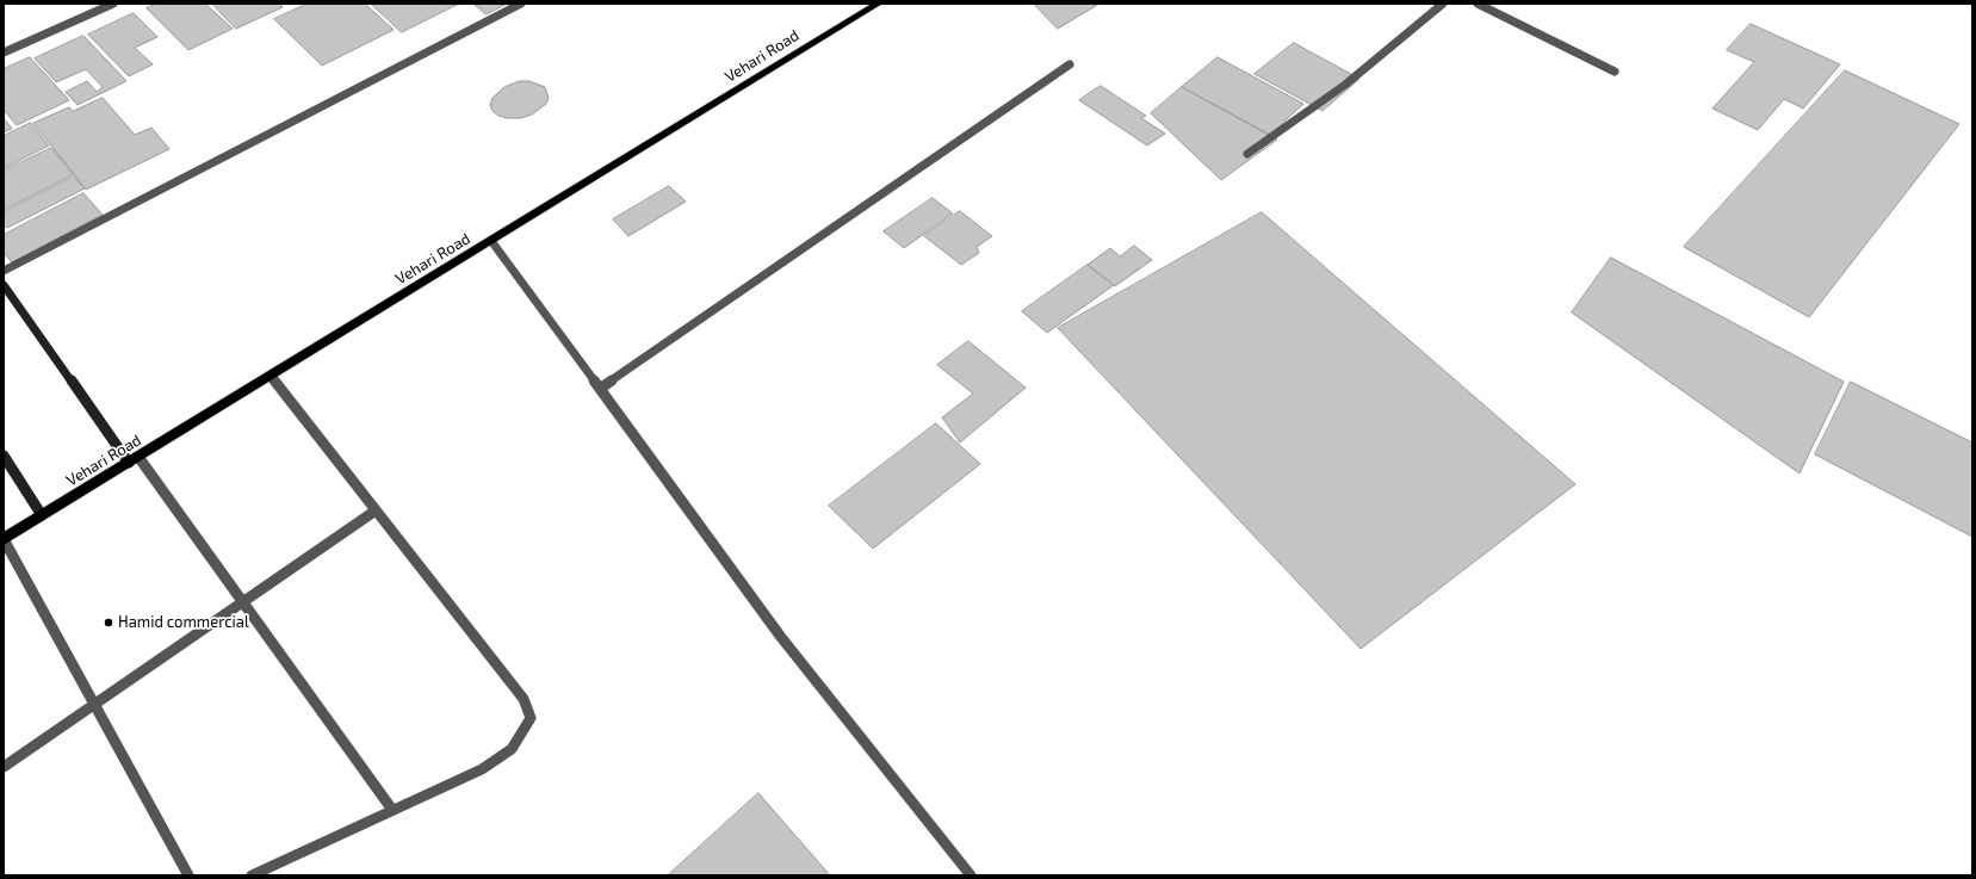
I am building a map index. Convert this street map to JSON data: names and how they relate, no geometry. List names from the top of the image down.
{
  "streets": {
    "main road": ["Vehari Road"]
  },
  "places": ["Hamid commercial"]
}
